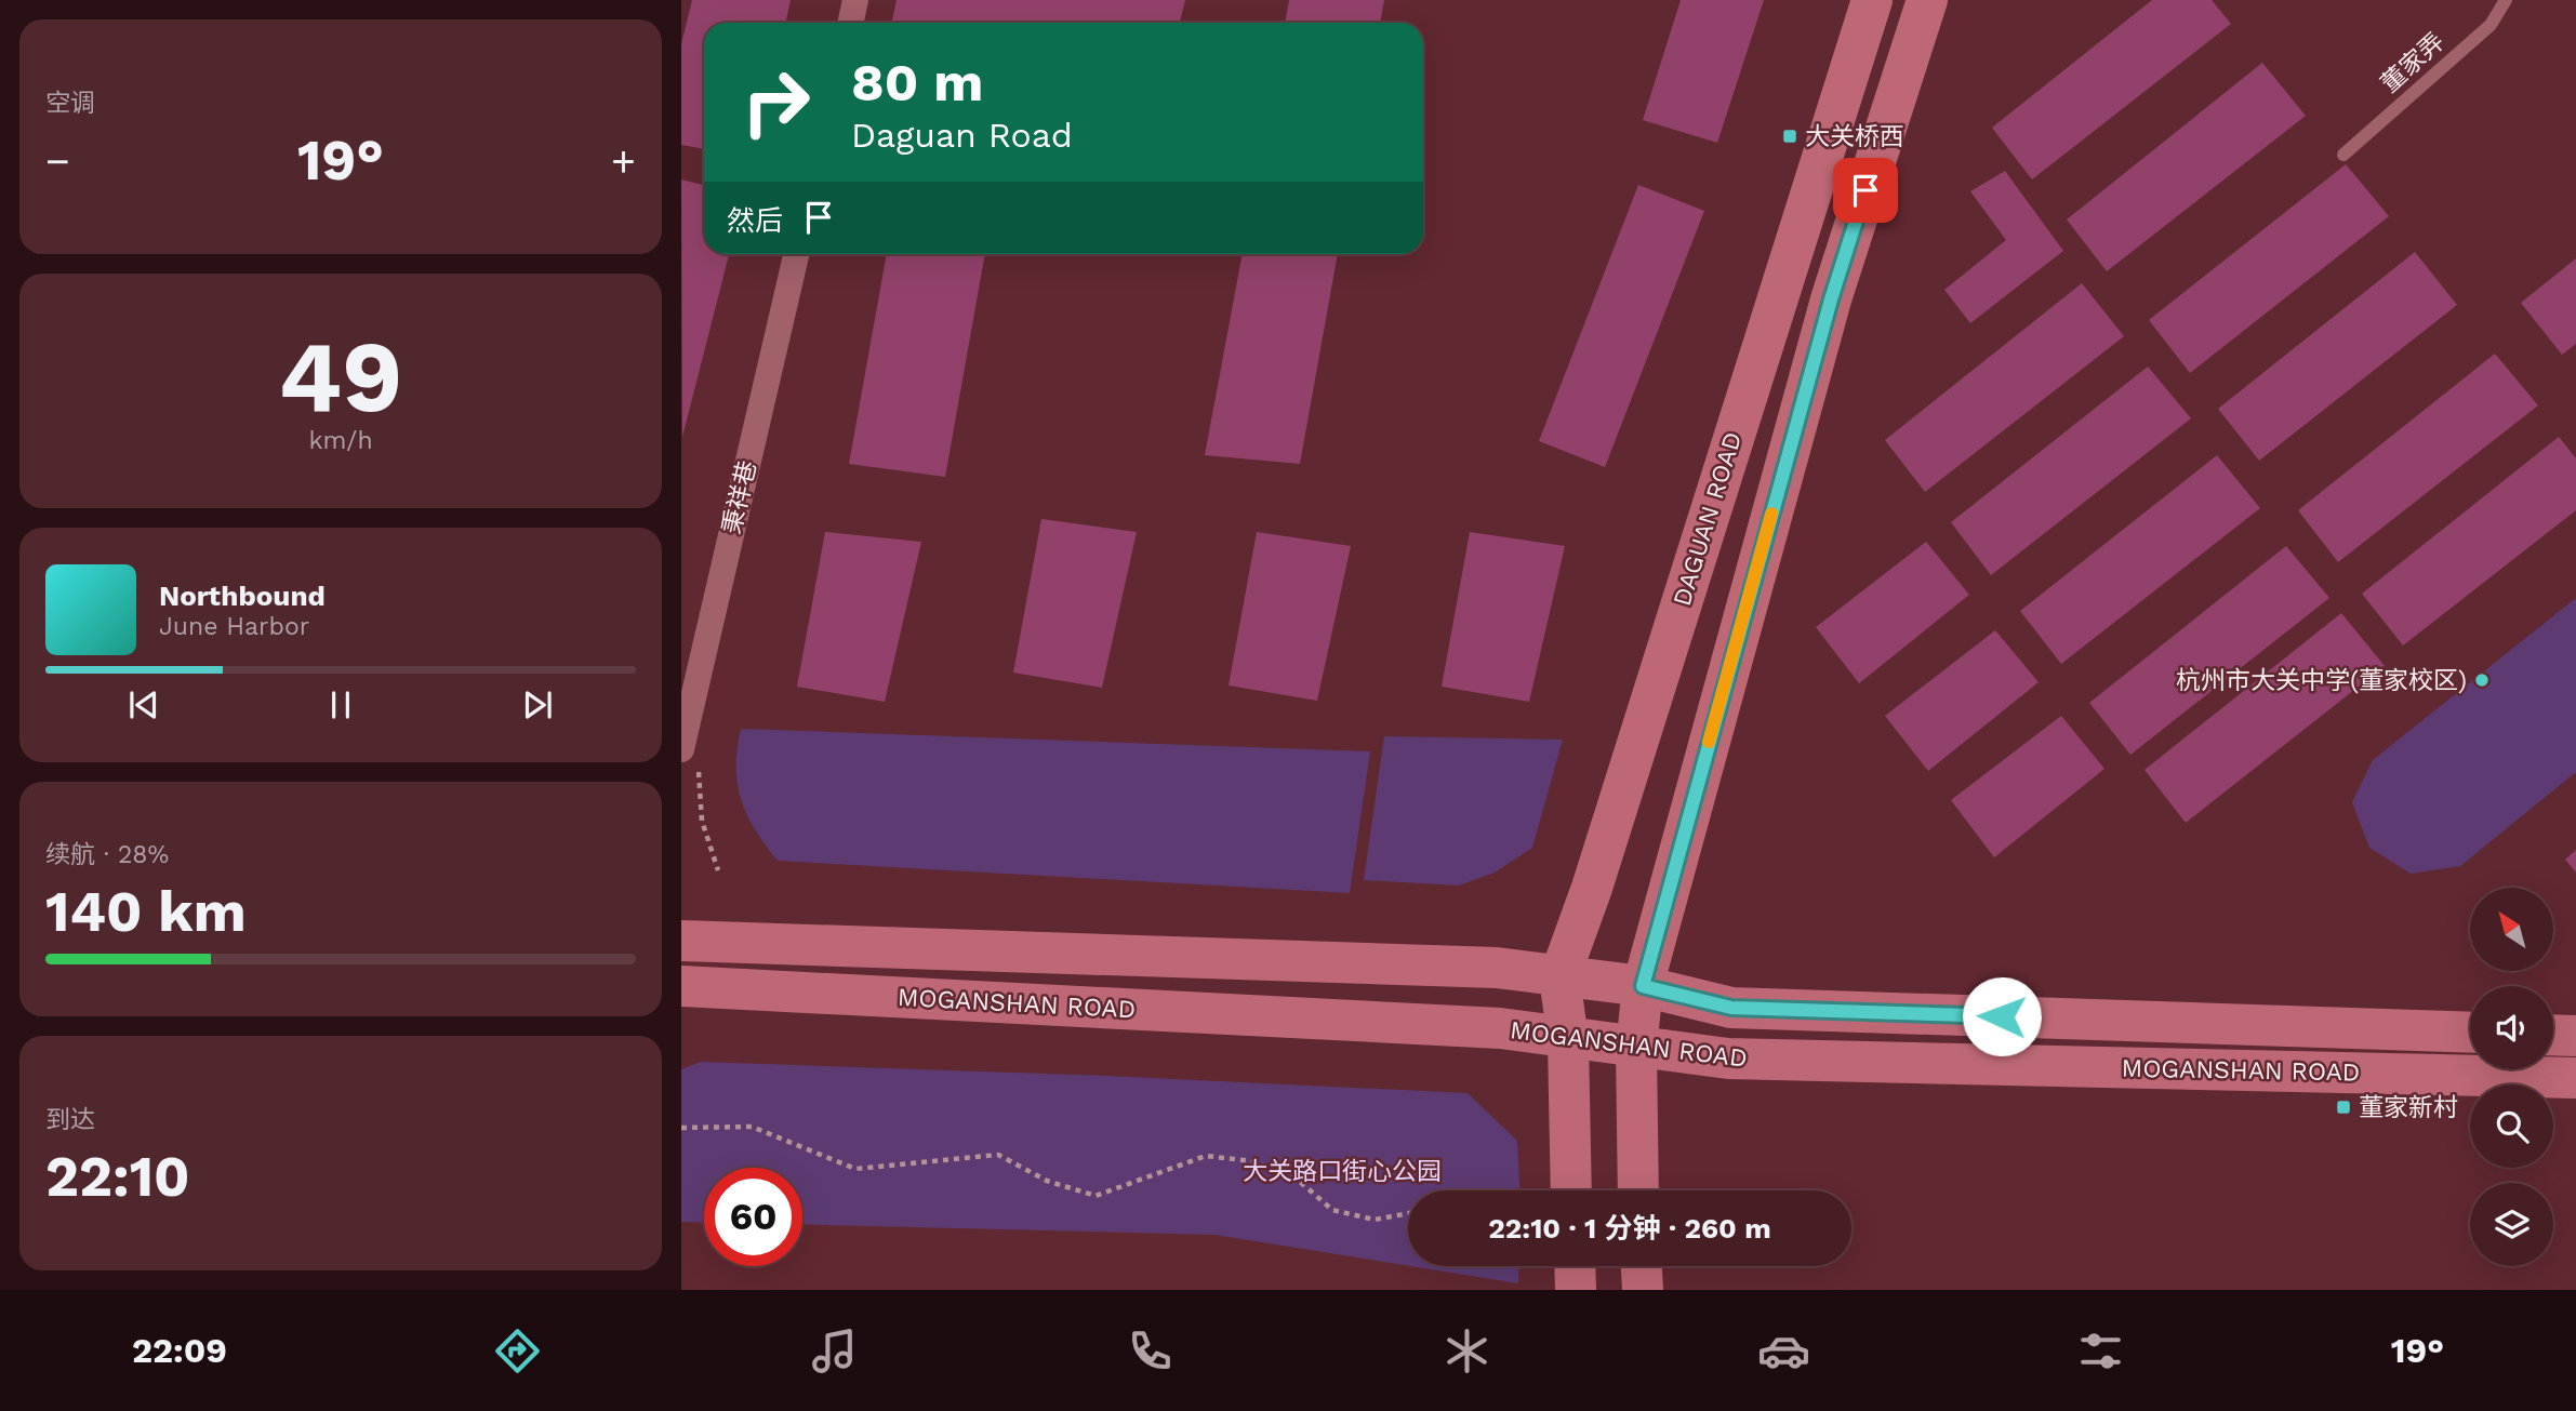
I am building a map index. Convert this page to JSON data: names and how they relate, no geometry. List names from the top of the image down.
{
  "streets": {
    "main road": ["DAGUAN ROAD", "MOGANSHAN ROAD"],
    "street": ["秉祥巷"],
    "lane": ["董家弄"]
  },
  "crossings": [
    ["DAGUAN ROAD", "MOGANSHAN ROAD"]
  ],
  "parks": ["大关路口街心公园"],
  "places": {
    "transit": ["大关桥西", "董家新村"],
    "other": ["杭州市大关中学(董家校区)"]
  },
  "north": "top left",
  "page": {
    "tile": [
      "空调",
      ["49", "km/h"],
      ["续航 · 28%", "140 km"],
      ["到达", "22:10"]
    ],
    "turn": ["80 m", "Daguan Road"],
    "heat": ["−", "19°", "+"],
    "then": "然后",
    "song": ["Northbound", "June Harbor"],
    "limit": "60",
    "trip": "22:10 · 1 分钟 · 260 m",
    "tabs": ["22:09", "19°"]
  }
}
